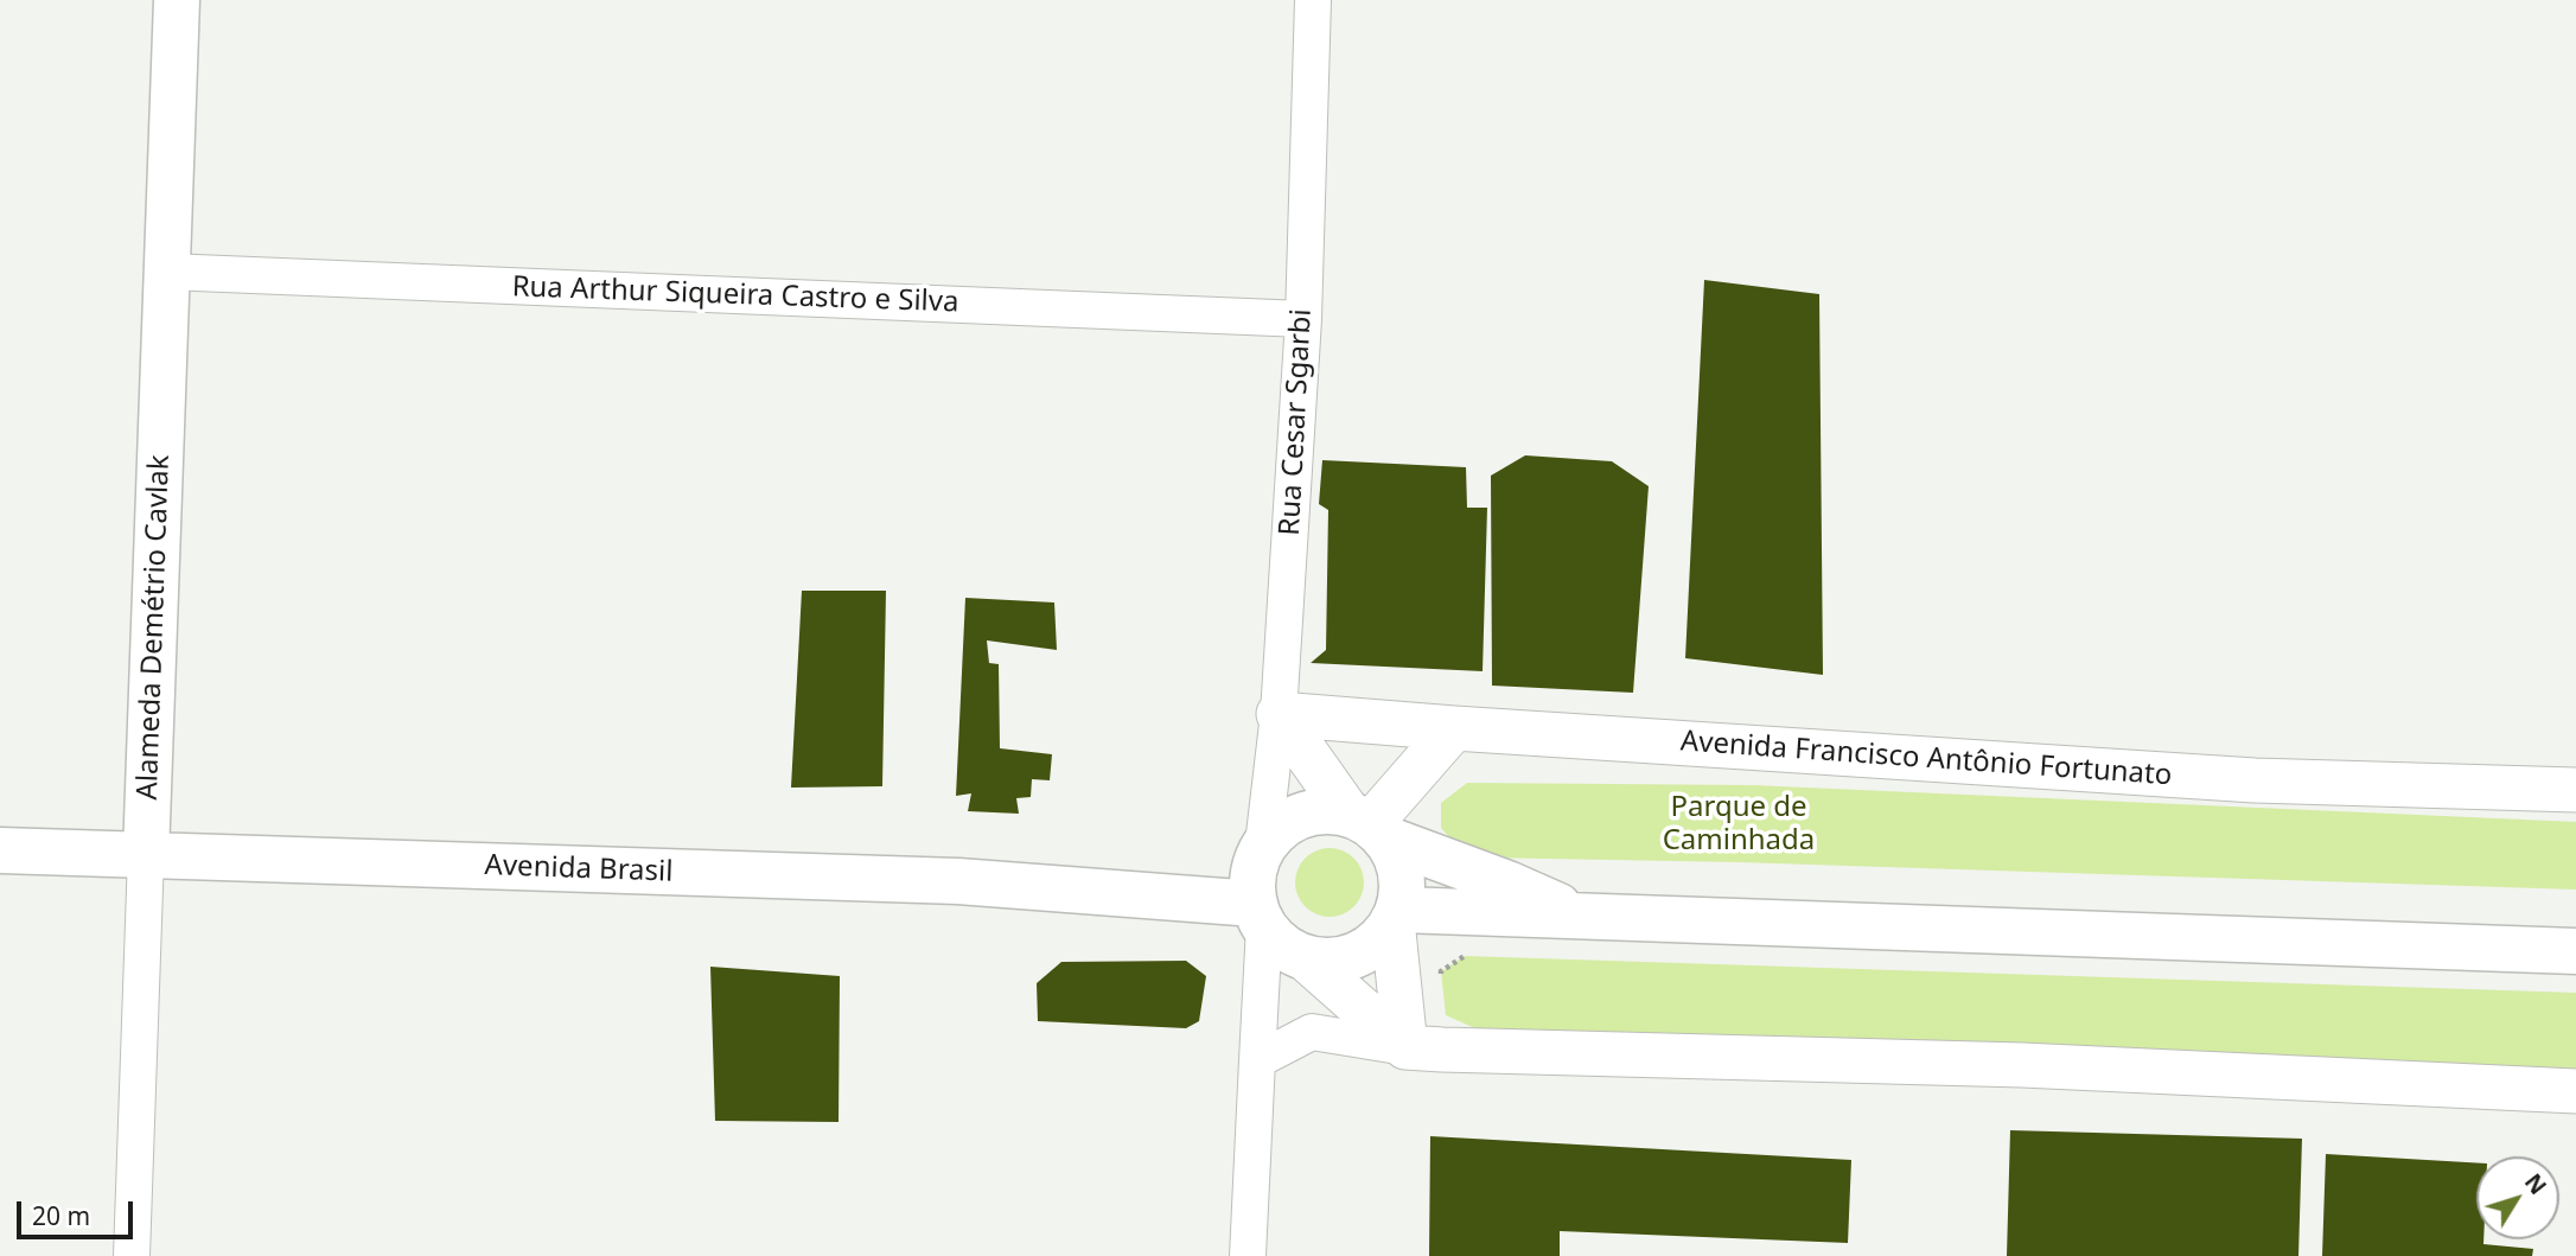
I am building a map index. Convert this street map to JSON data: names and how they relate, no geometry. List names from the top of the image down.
{
  "streets": {
    "main road": ["Alameda Demétrio Cavlak", "Avenida Brasil"],
    "street": ["Rua Arthur Siqueira Castro e Silva", "Rua Cesar Sgarbi", "Avenida Francisco Antônio Fortunato"]
  },
  "crossings": [
    ["Rua Arthur Siqueira Castro e Silva", "Rua Cesar Sgarbi"],
    ["Rua Arthur Siqueira Castro e Silva", "Alameda Demétrio Cavlak"],
    ["Rua Cesar Sgarbi", "Avenida Francisco Antônio Fortunato"],
    ["Rua Cesar Sgarbi", "Avenida Brasil"],
    ["Alameda Demétrio Cavlak", "Avenida Brasil"]
  ],
  "parks": ["Parque de Caminhada"],
  "scale_bar": "20 m",
  "north": "top right"
}
